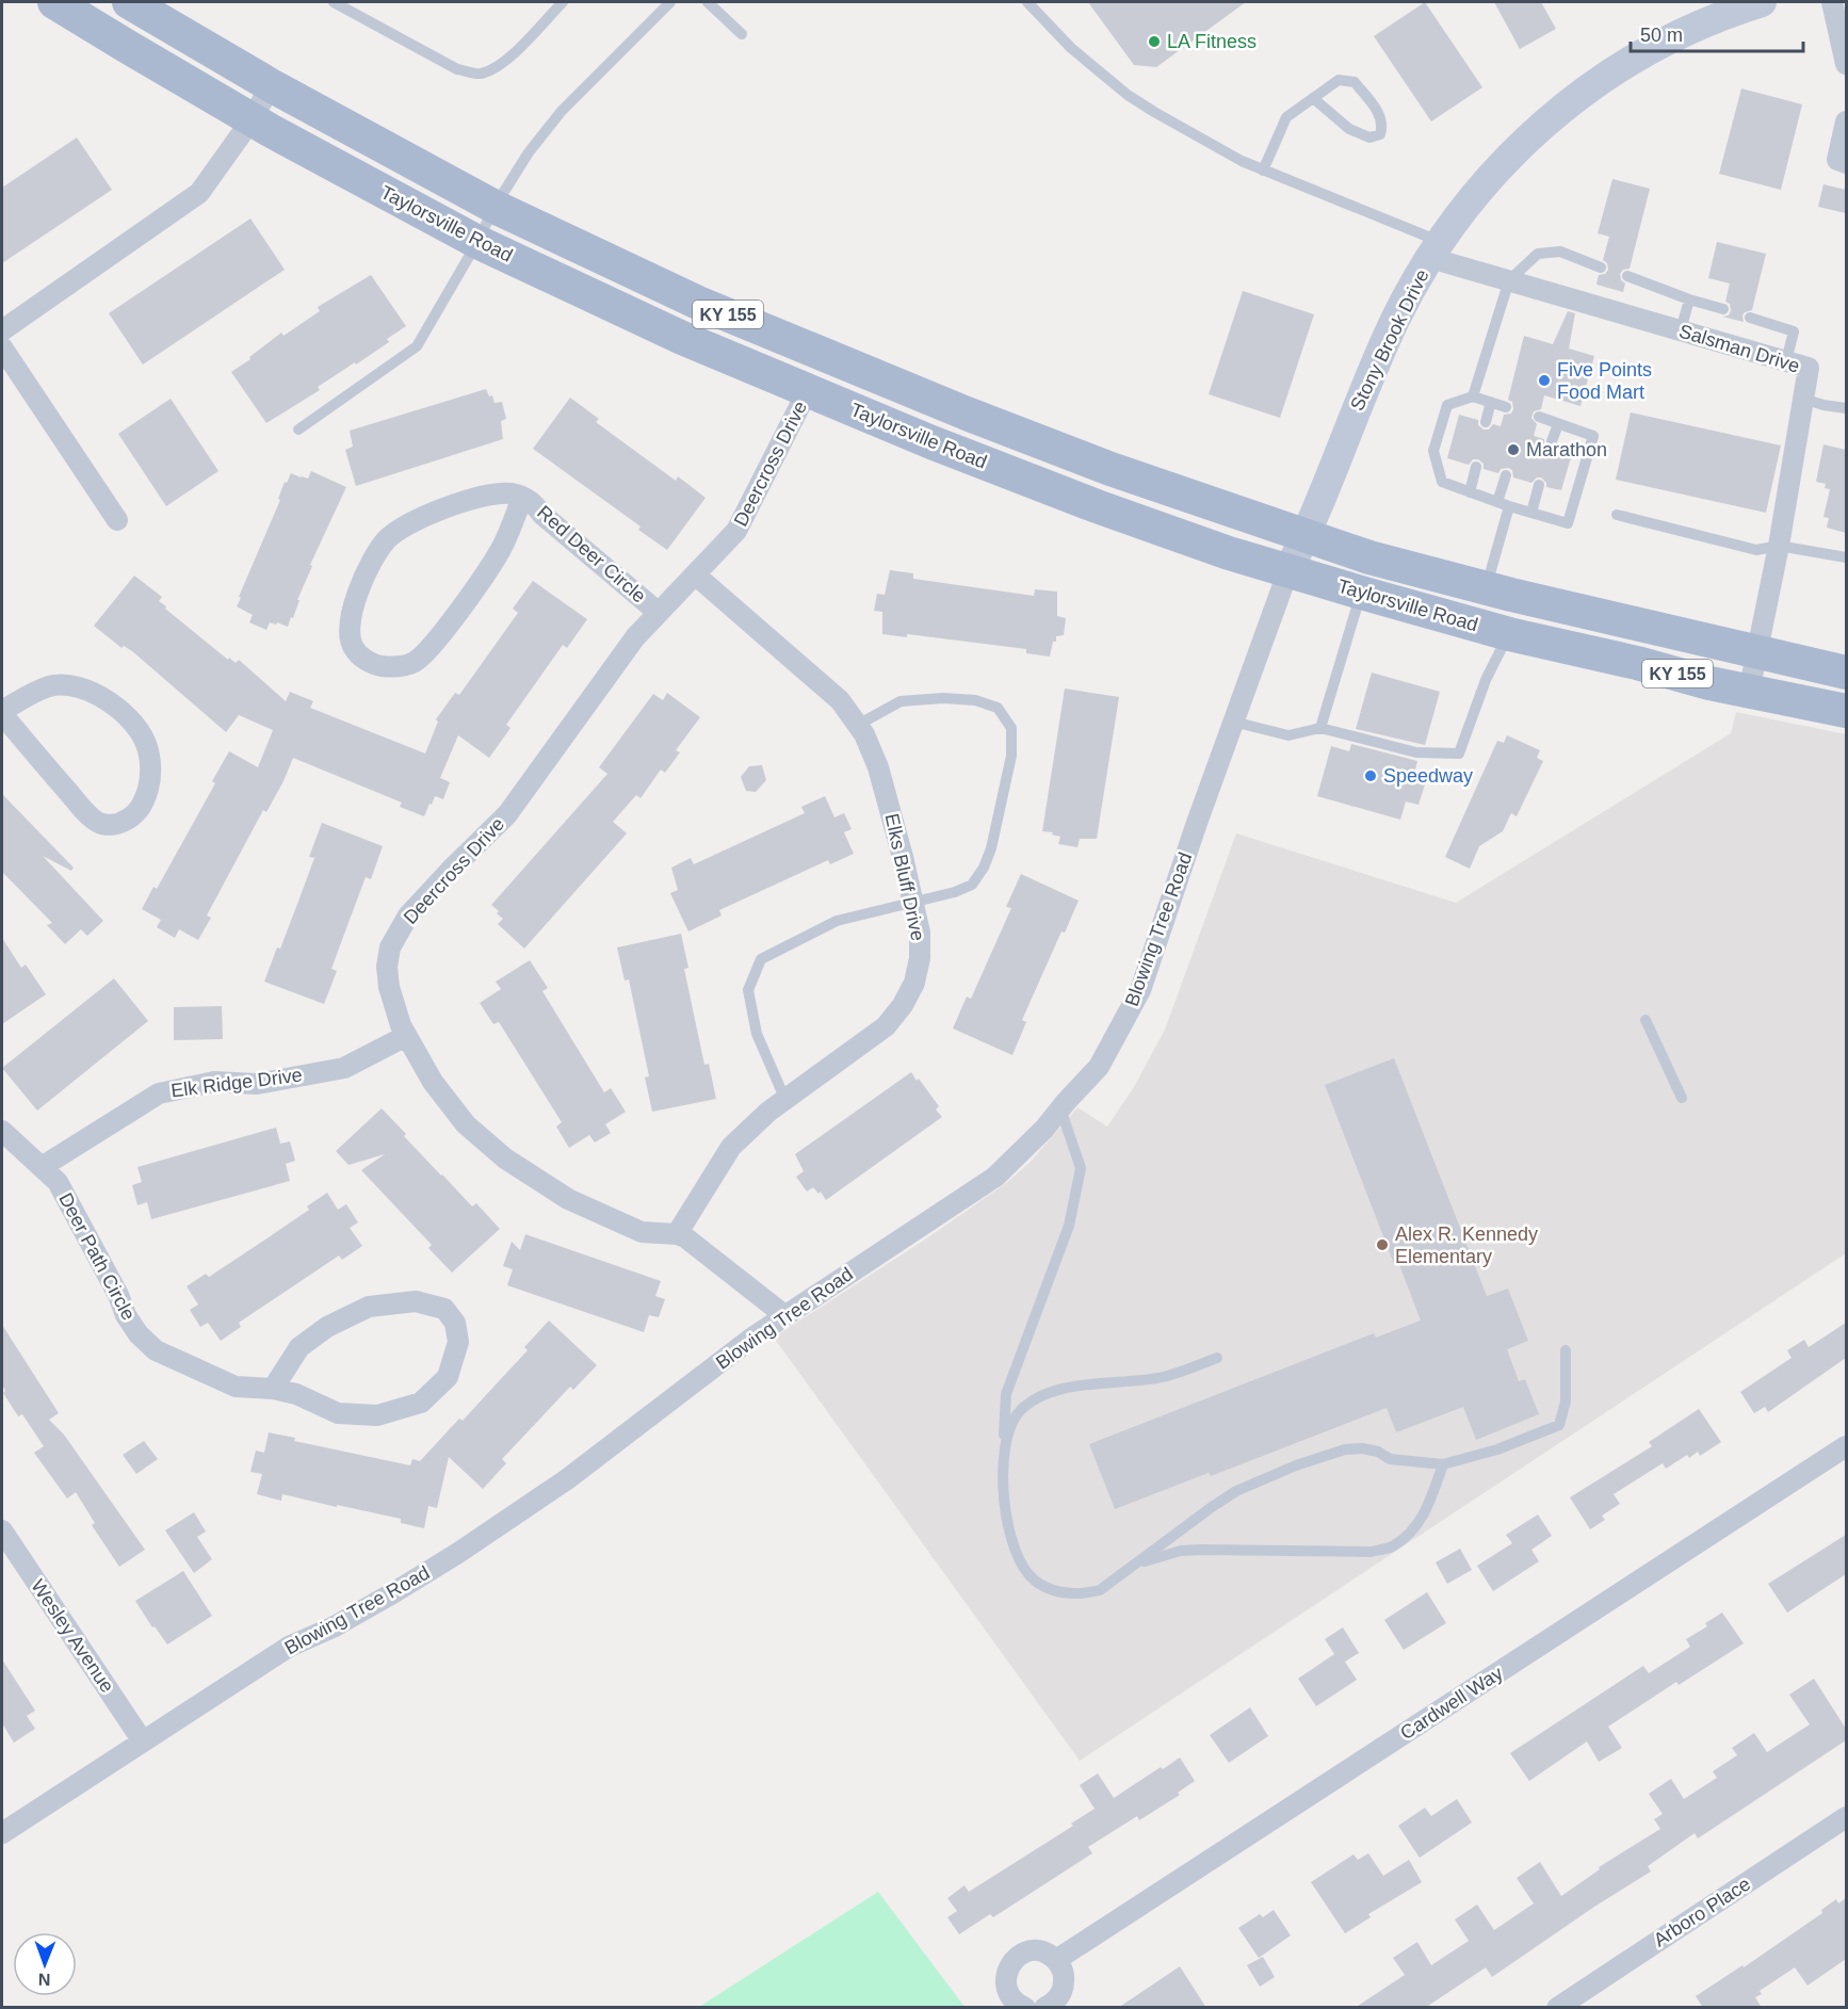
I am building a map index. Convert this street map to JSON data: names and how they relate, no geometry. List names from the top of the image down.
{
  "streets": {
    "main road": ["Taylorsville Road", "KY 155"],
    "street": [
      "Stony Brook Drive",
      "Salsman Drive",
      "Deercross Drive",
      "Red Deer Circle",
      "Elks Bluff Drive",
      "Blowing Tree Road",
      "Elk Ridge Drive",
      "Deer Path Circle",
      "Wesley Avenue",
      "Cardwell Way",
      "Arboro Place"
    ]
  },
  "crossings": [
    ["Taylorsville Road", "Stony Brook Drive"],
    ["Taylorsville Road", "Salsman Drive"],
    ["Taylorsville Road", "Deercross Drive"],
    ["Taylorsville Road", "Blowing Tree Road"],
    ["Stony Brook Drive", "Salsman Drive"],
    ["Stony Brook Drive", "Blowing Tree Road"],
    ["Deercross Drive", "Red Deer Circle"],
    ["Deercross Drive", "Elks Bluff Drive"],
    ["Deercross Drive", "Blowing Tree Road"],
    ["Deercross Drive", "Elk Ridge Drive"],
    ["Blowing Tree Road", "Wesley Avenue"],
    ["Elk Ridge Drive", "Deer Path Circle"]
  ],
  "places": [
    "LA Fitness",
    "Five Points Food Mart",
    "Marathon",
    "Speedway",
    "Alex R. Kennedy Elementary"
  ],
  "scale_bar": "50 m",
  "north": "bottom"
}
